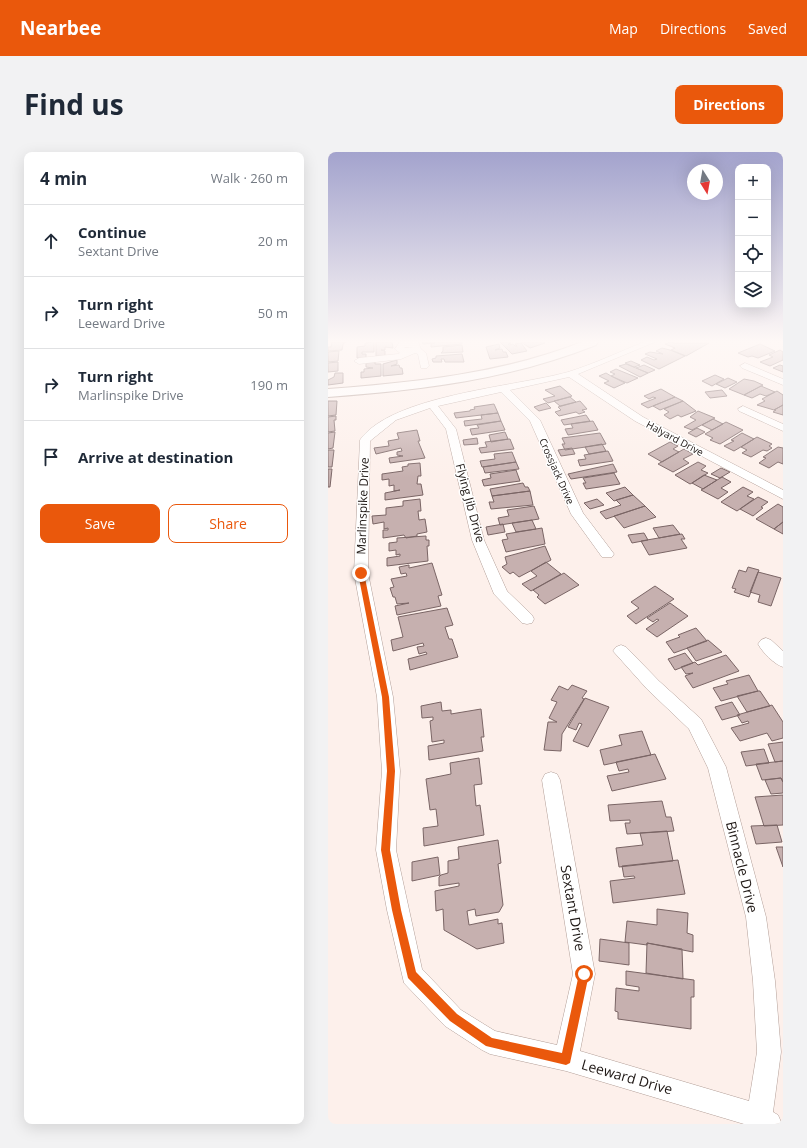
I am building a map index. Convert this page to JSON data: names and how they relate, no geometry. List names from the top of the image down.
{
  "streets": {
    "street": [
      "Halyard Drive",
      "Crossjack Drive",
      "Flying Jib Drive",
      "Marlinspike Drive",
      "Binnacle Drive",
      "Sextant Drive",
      "Leeward Drive"
    ]
  },
  "crossings": [
    ["Flying Jib Drive", "Marlinspike Drive"],
    ["Marlinspike Drive", "Leeward Drive"],
    ["Binnacle Drive", "Leeward Drive"],
    ["Sextant Drive", "Leeward Drive"]
  ],
  "north": "bottom",
  "page": {
    "header": "Nearbee",
    "nav": ["Map", "Directions", "Saved"],
    "title": "Find us",
    "buttons": [
      "Directions",
      ["Save", "Share"]
    ],
    "heading": ["4 min", "Walk · 260 m"],
    "map_buttons": ["+", "−"],
    "list": [
      ["Continue", "Sextant Drive", "20 m"],
      ["Turn right", "Leeward Drive", "50 m"],
      ["Turn right", "Marlinspike Drive", "190 m"],
      "Arrive at destination"
    ]
  }
}
